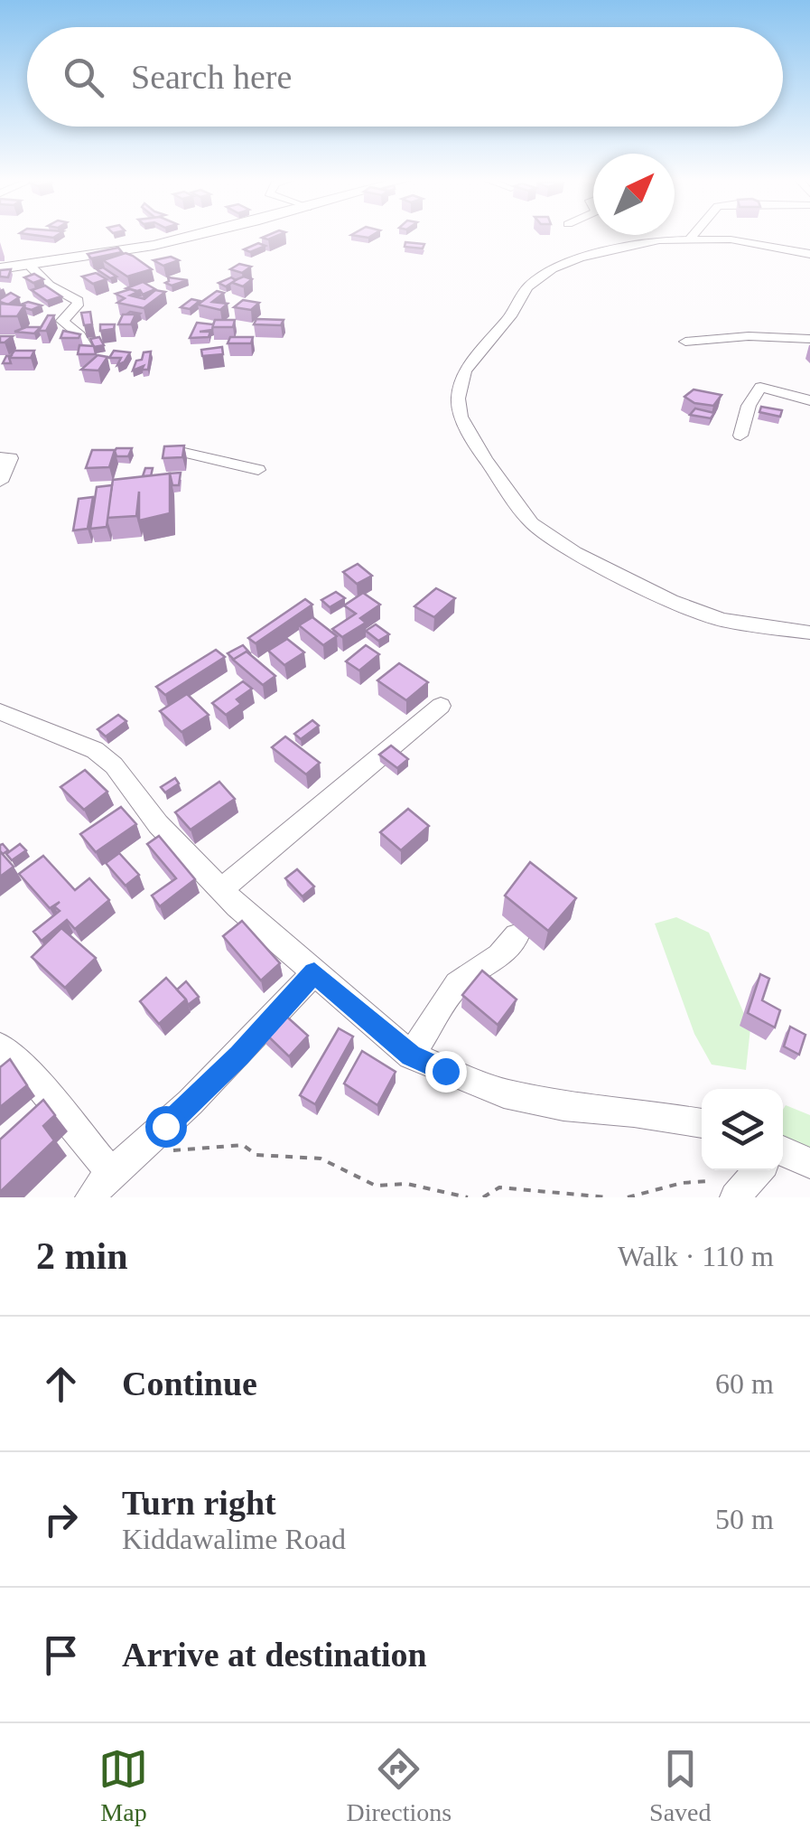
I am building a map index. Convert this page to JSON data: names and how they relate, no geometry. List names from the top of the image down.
{
  "north": "top right",
  "page": {
    "search": "Search here",
    "heading": ["2 min", "Walk · 110 m"],
    "list": [
      ["Continue", "60 m"],
      ["Turn right", "Kiddawalime Road", "50 m"],
      "Arrive at destination"
    ],
    "nav": ["Map", "Directions", "Saved"]
  }
}
